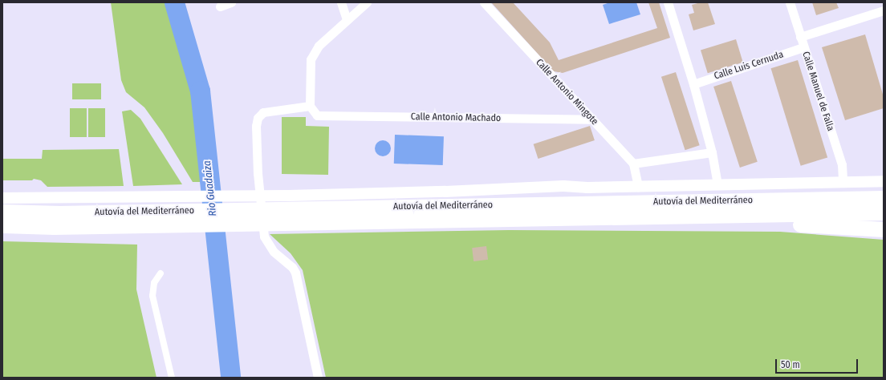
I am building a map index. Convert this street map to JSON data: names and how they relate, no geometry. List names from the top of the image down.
{
  "streets": {
    "highway": ["Autovía del Mediterráneo"],
    "street": [
      "Calle Luis Cernuda",
      "Calle Manuel de Falla",
      "Calle Antonio Mingote",
      "Calle Antonio Machado"
    ]
  },
  "crossings": [
    ["Calle Luis Cernuda", "Calle Manuel de Falla"],
    ["Calle Antonio Mingote", "Calle Antonio Machado"]
  ],
  "water": ["Rio Guadaiza"],
  "scale_bar": "50 m"
}
